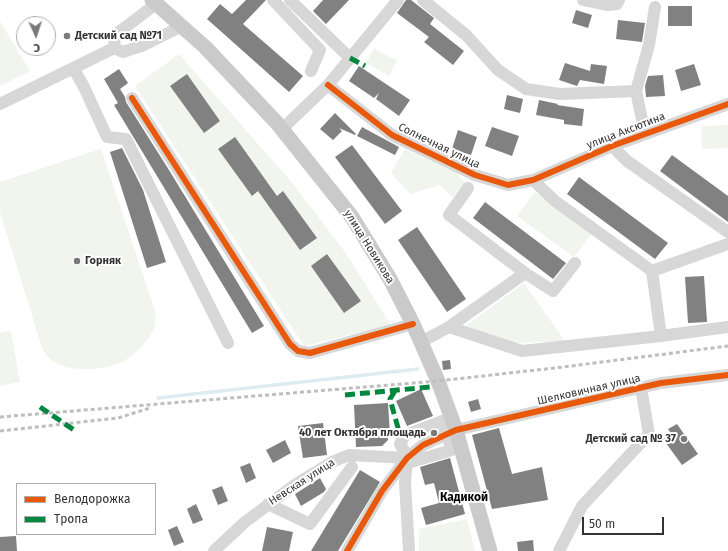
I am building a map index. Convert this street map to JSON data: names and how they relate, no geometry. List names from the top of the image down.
{
  "streets": {
    "main road": ["улица Новикова"],
    "street": [
      "улица Аксютина",
      "Солнечная улица",
      "Шелковичная улица",
      "Невская улица"
    ]
  },
  "crossings": [
    ["улица Аксютина", "Солнечная улица"],
    ["улица Новикова", "Шелковичная улица"]
  ],
  "districts": ["Кадикой"],
  "places": [
    "Детский сад №71",
    "Горняк",
    "40 лет Октября площадь",
    "Детский сад № 37"
  ],
  "legend": ["Велодорожка", "Тропа"],
  "scale_bar": "50 m",
  "north": "bottom"
}
